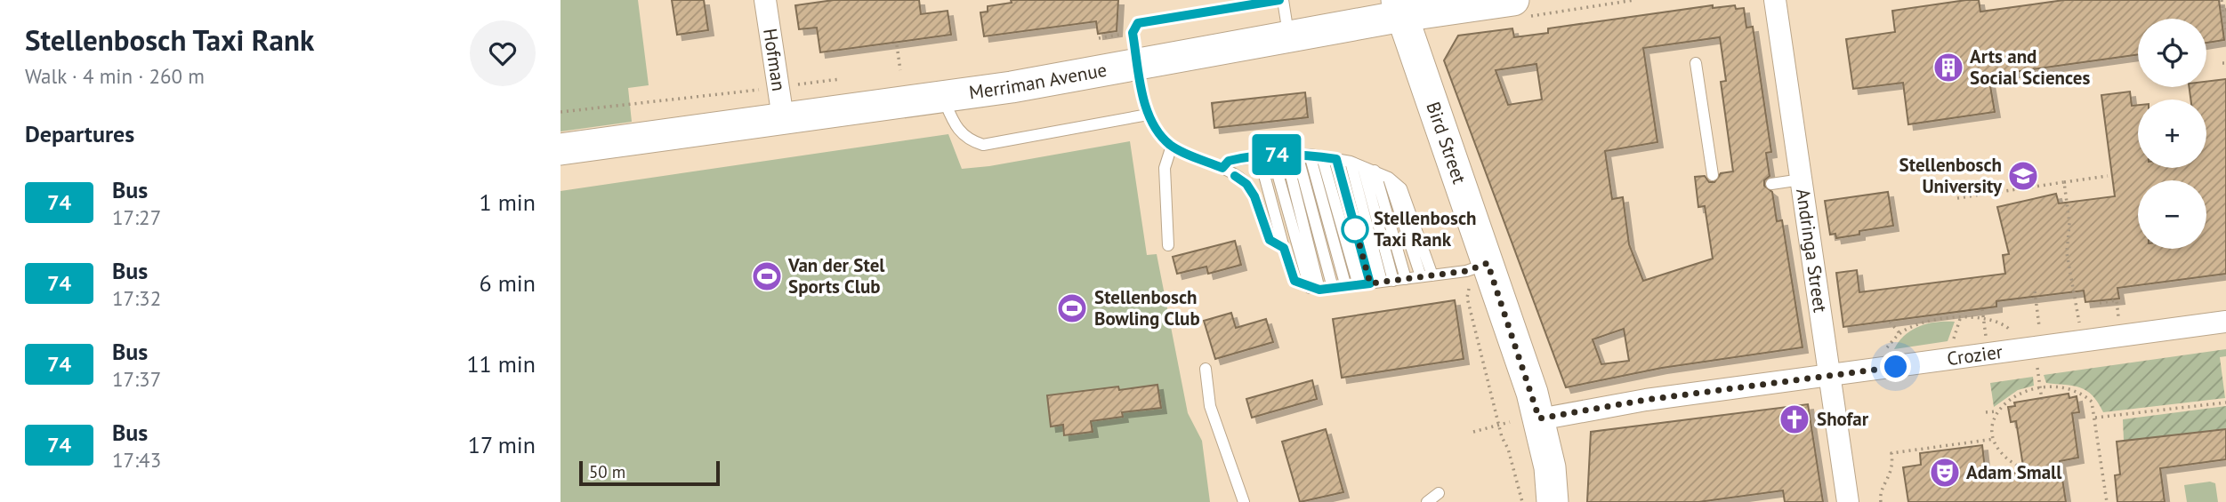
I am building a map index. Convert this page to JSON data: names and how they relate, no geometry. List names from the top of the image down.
{
  "streets": {
    "street": [
      "Hofman",
      "Merriman Avenue",
      "Bird Street",
      "Andringa Street",
      "Crozier"
    ]
  },
  "crossings": [
    ["Hofman", "Merriman Avenue"],
    ["Merriman Avenue", "Bird Street"],
    ["Bird Street", "Crozier"],
    ["Andringa Street", "Crozier"]
  ],
  "places": {
    "building": ["Arts and Social Sciences"],
    "school or university": ["Stellenbosch University"],
    "other": ["Stellenbosch Taxi Rank"],
    "sports": ["Van der Stel Sports Club", "Stellenbosch Bowling Club"],
    "church": ["Shofar"],
    "theatre": ["Adam Small"]
  },
  "lines": ["bus line 74"],
  "scale_bar": "50 m",
  "page": {
    "heading": [
      ["Stellenbosch Taxi Rank", "Walk · 4 min · 260 m"],
      "Departures"
    ],
    "on_map": "74",
    "map_buttons": ["+", "−"],
    "list": [
      {
        "mark": "74",
        "name": "Bus",
        "note": "17:27",
        "value": "1 min"
      },
      {
        "mark": "74",
        "name": "Bus",
        "note": "17:32",
        "value": "6 min"
      },
      {
        "mark": "74",
        "name": "Bus",
        "note": "17:37",
        "value": "11 min"
      },
      {
        "mark": "74",
        "name": "Bus",
        "note": "17:43",
        "value": "17 min"
      }
    ],
    "scale": "50 m"
  }
}
